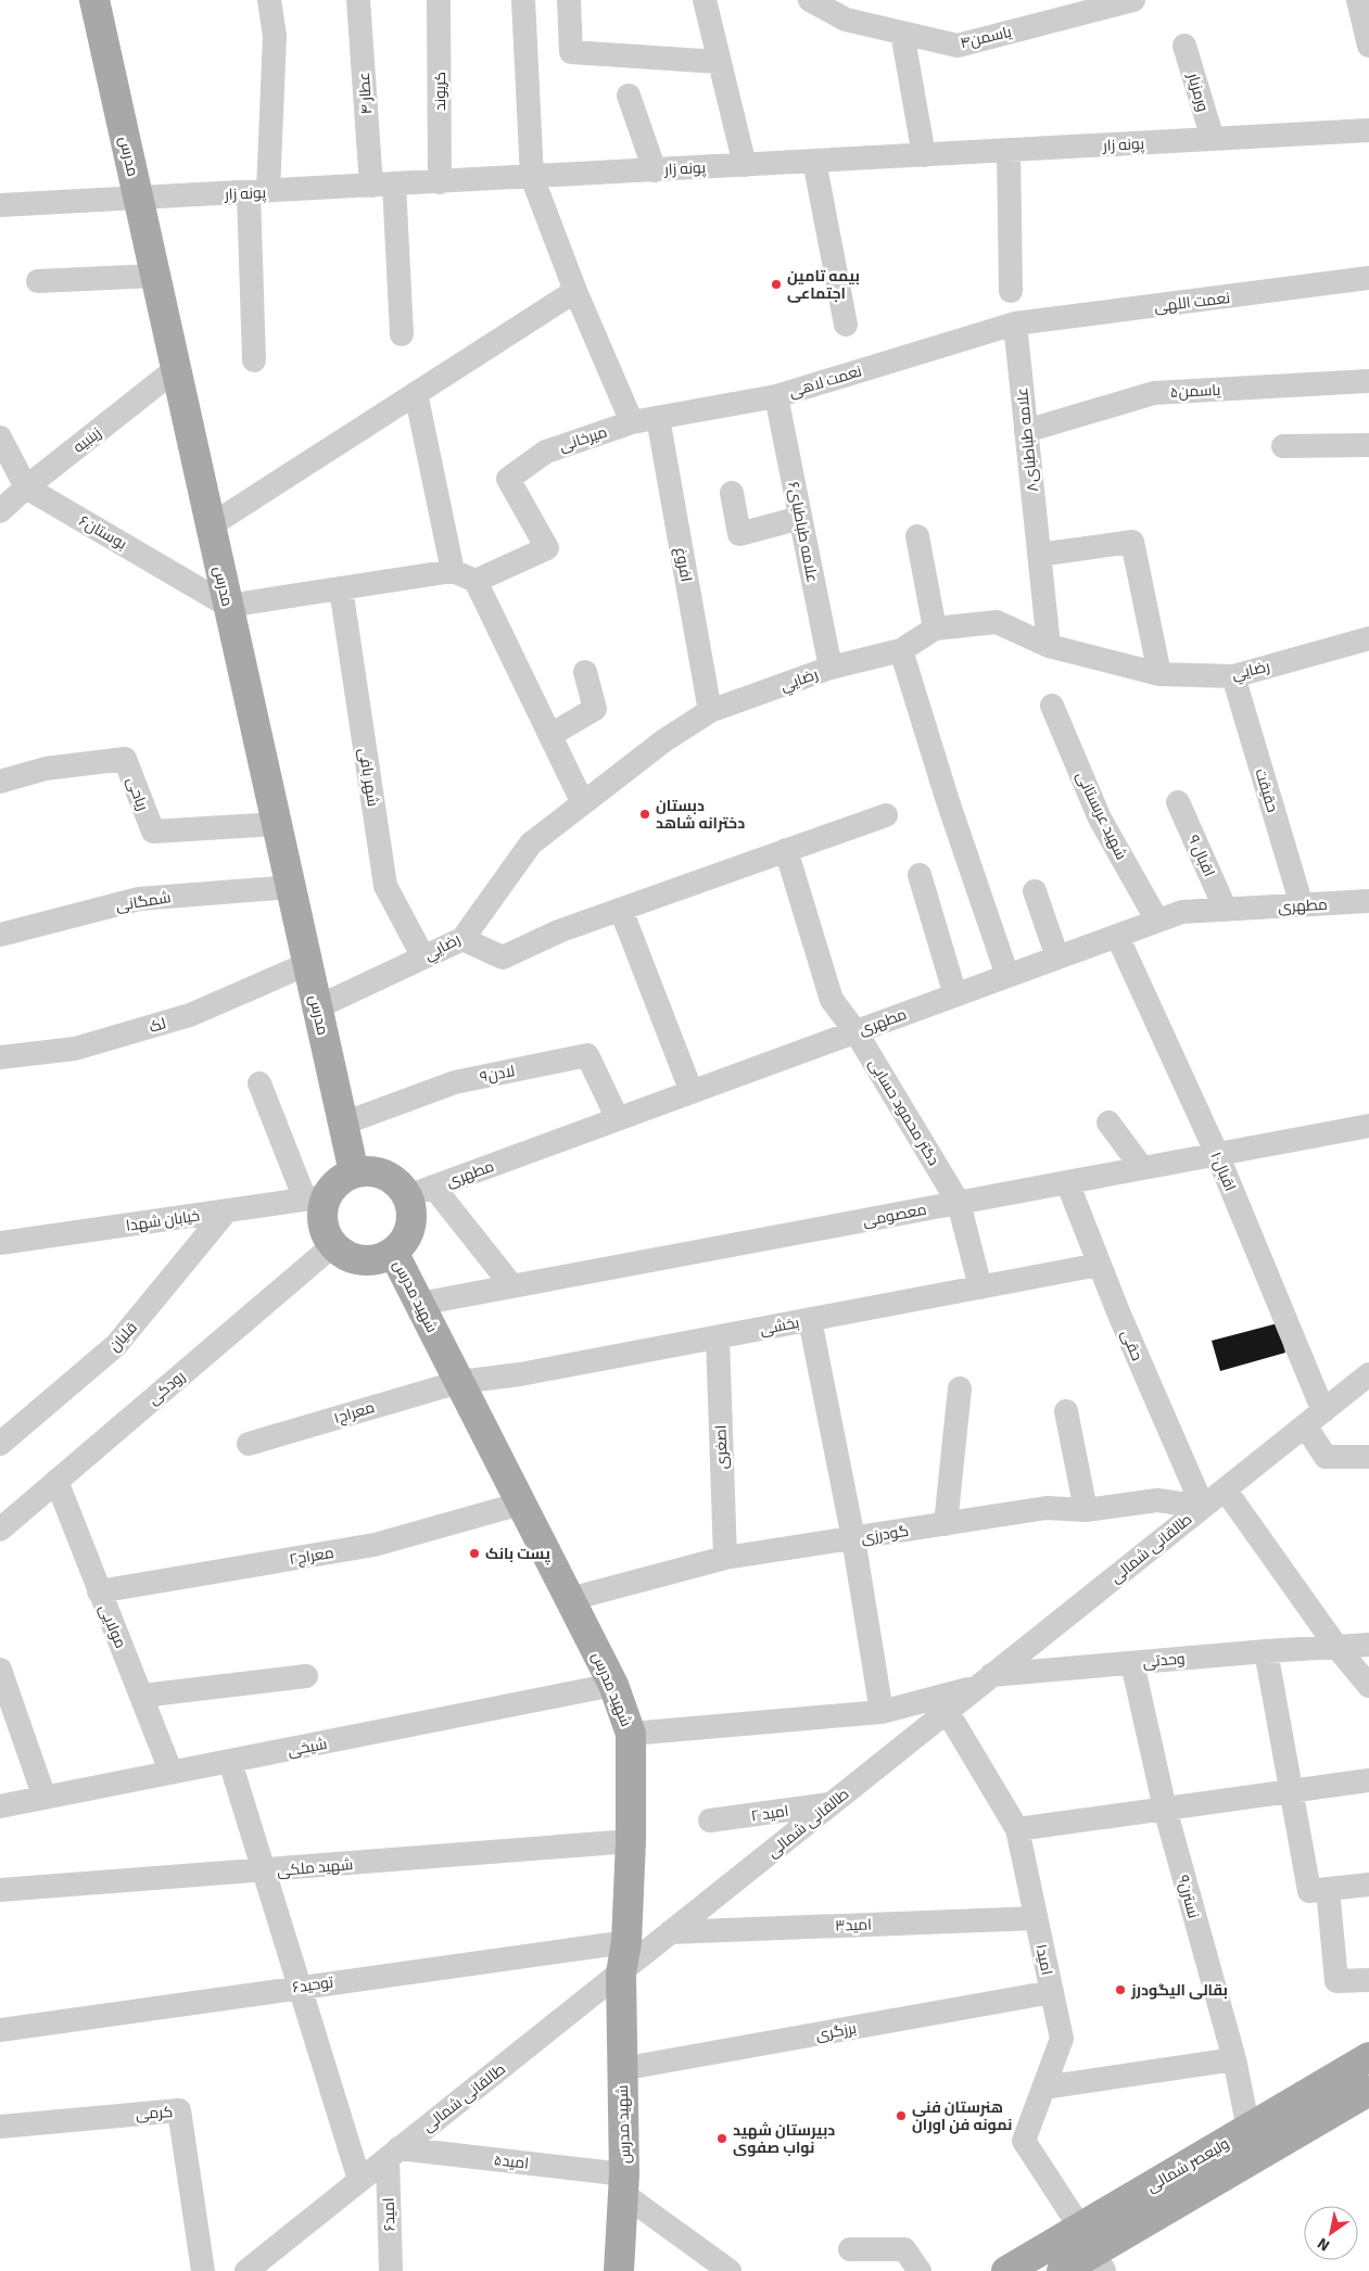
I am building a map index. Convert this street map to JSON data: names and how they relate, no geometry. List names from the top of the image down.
{
  "streets": {
    "main road": ["مدرس", "شهید مدرس", "ولیعصر شمالی"],
    "street": [
      "یاسمن۴",
      "کریوند",
      "ورمزیار",
      "عطار ۴",
      "پونه زار",
      "نعمت اللهی",
      "نعمت لاهی",
      "یاسمن۵",
      "میرخانی",
      "زینبیه",
      "علامه طباطبای۸",
      "بوستان۶",
      "علامه طباطبای۶",
      "افروغ",
      "رضایي",
      "شهر بافی",
      "حقیقت",
      "ریاحی",
      "شهید عربستانی",
      "اقبال ۹",
      "شمگانی",
      "مطهری",
      "لک",
      "لادن۹",
      "دکتر محمود حسابی",
      "اقبال۱۰",
      "معصومی",
      "خیابان شهدا",
      "بخشی",
      "قلیان",
      "حقی",
      "رودکی",
      "معراج۱",
      "اصغری",
      "گودرزی",
      "طالقانی شمالی",
      "معراج۲",
      "مولایی",
      "وحدتی",
      "شیخی",
      "امید ۲",
      "شهید ملکی",
      "نسترن۹",
      "امید۳",
      "امید۱",
      "توحید۶",
      "برزگری",
      "کرمی",
      "امید۵",
      "امید۶"
    ]
  },
  "crossings": [
    ["کریوند", "پونه زار"],
    ["ورمزیار", "پونه زار"],
    ["عطار ۴", "پونه زار"],
    ["پونه زار", "مدرس"],
    ["مدرس", "زینبیه"],
    ["مدرس", "بوستان۶"],
    ["مدرس", "رضایي"],
    ["مدرس", "ریاحی"],
    ["مدرس", "شمگانی"],
    ["مدرس", "مطهری"],
    ["مدرس", "لک"],
    ["مدرس", "لادن۹"],
    ["مدرس", "خیابان شهدا"],
    ["مدرس", "شهید مدرس"],
    ["مدرس", "رودکی"],
    ["نعمت اللهی", "نعمت لاهی"],
    ["نعمت اللهی", "علامه طباطبای۸"],
    ["نعمت لاهی", "میرخانی"],
    ["نعمت لاهی", "علامه طباطبای۸"],
    ["نعمت لاهی", "علامه طباطبای۶"],
    ["نعمت لاهی", "افروغ"],
    ["یاسمن۵", "علامه طباطبای۸"],
    ["زینبیه", "بوستان۶"],
    ["علامه طباطبای۸", "رضایي"],
    ["علامه طباطبای۶", "رضایي"],
    ["افروغ", "رضایي"],
    ["رضایي", "شهر بافی"],
    ["رضایي", "حقیقت"],
    ["حقیقت", "مطهری"],
    ["شهید عربستانی", "مطهری"],
    ["اقبال ۹", "مطهری"],
    ["مطهری", "لادن۹"],
    ["مطهری", "دکتر محمود حسابی"],
    ["مطهری", "اقبال۱۰"],
    ["مطهری", "خیابان شهدا"],
    ["مطهری", "شهید مدرس"],
    ["مطهری", "رودکی"],
    ["دکتر محمود حسابی", "معصومی"],
    ["دکتر محمود حسابی", "بخشی"],
    ["اقبال۱۰", "معصومی"],
    ["اقبال۱۰", "طالقانی شمالی"],
    ["معصومی", "شهید مدرس"],
    ["معصومی", "حقی"],
    ["خیابان شهدا", "شهید مدرس"],
    ["خیابان شهدا", "قلیان"],
    ["خیابان شهدا", "رودکی"],
    ["شهید مدرس", "بخشی"],
    ["شهید مدرس", "رودکی"],
    ["شهید مدرس", "معراج۱"],
    ["شهید مدرس", "گودرزی"],
    ["شهید مدرس", "طالقانی شمالی"],
    ["شهید مدرس", "معراج۲"],
    ["شهید مدرس", "وحدتی"],
    ["شهید مدرس", "شیخی"],
    ["شهید مدرس", "شهید ملکی"],
    ["شهید مدرس", "توحید۶"],
    ["شهید مدرس", "برزگری"],
    ["شهید مدرس", "امید۵"],
    ["بخشی", "حقی"],
    ["بخشی", "معراج۱"],
    ["بخشی", "اصغری"],
    ["حقی", "گودرزی"],
    ["حقی", "طالقانی شمالی"],
    ["رودکی", "مولایی"],
    ["اصغری", "گودرزی"],
    ["گودرزی", "طالقانی شمالی"],
    ["طالقانی شمالی", "وحدتی"],
    ["طالقانی شمالی", "امید ۲"],
    ["طالقانی شمالی", "امید۳"],
    ["طالقانی شمالی", "امید۱"],
    ["طالقانی شمالی", "امید۵"],
    ["طالقانی شمالی", "امید۶"],
    ["معراج۲", "مولایی"],
    ["مولایی", "شیخی"],
    ["وحدتی", "نسترن۹"],
    ["نسترن۹", "ولیعصر شمالی"],
    ["امید۳", "امید۱"],
    ["امید۱", "برزگری"],
    ["امید۱", "ولیعصر شمالی"],
    ["امید۵", "امید۶"]
  ],
  "places": [
    "بیمه تامین اجتماعی",
    "دبستان دخترانه شاهد",
    "پست بانک",
    "بقالی الیگودرز",
    "هنرستان فنی نمونه فن اوران",
    "دبیرستان شهید نواب صفوی"
  ],
  "north": "bottom left"
}
